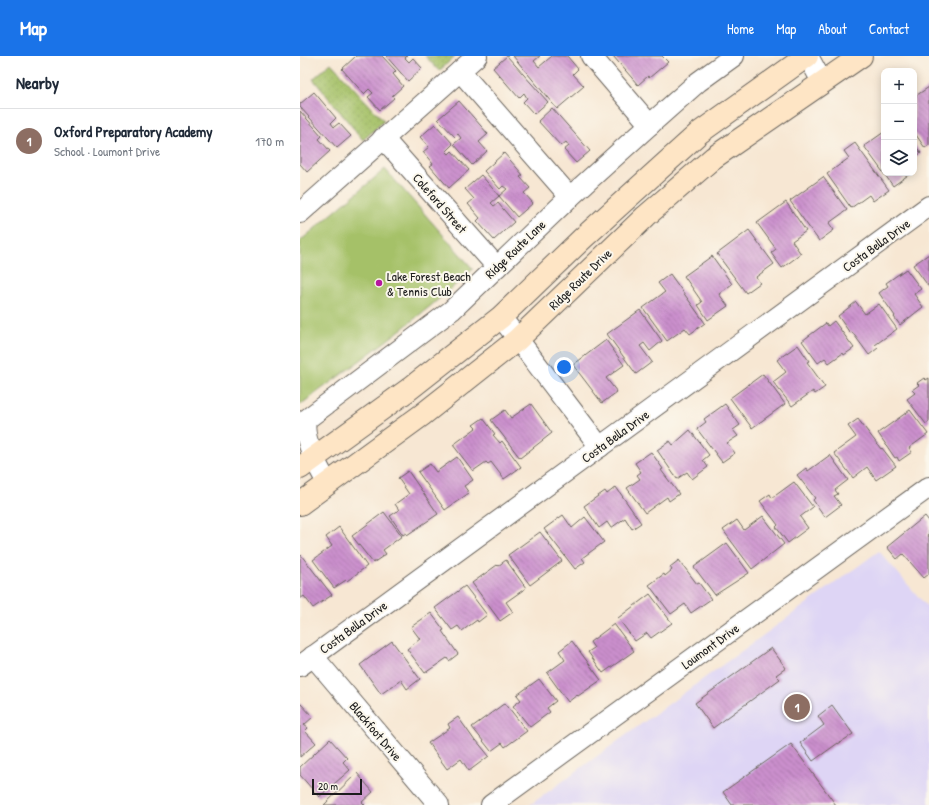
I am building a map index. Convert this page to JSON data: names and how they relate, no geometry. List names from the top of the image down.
{
  "streets": {
    "main road": ["Ridge Route Drive"],
    "street": [
      "Coleford Street",
      "Costa Bella Drive",
      "Ridge Route Lane",
      "Loumont Drive",
      "Blackfoot Drive"
    ]
  },
  "crossings": [
    ["Coleford Street", "Ridge Route Lane"],
    ["Costa Bella Drive", "Blackfoot Drive"],
    ["Ridge Route Lane", "Ridge Route Drive"]
  ],
  "places": ["Lake Forest Beach & Tennis Club"],
  "scale_bar": "20 m",
  "page": {
    "header": "Map",
    "nav": [
      "Home",
      "Map",
      "About",
      "Contact"
    ],
    "heading": "Nearby",
    "map_buttons": ["+", "−"],
    "list": [
      {
        "mark": "1",
        "name": "Oxford Preparatory Academy",
        "note": "School · Loumont Drive",
        "value": "170 m"
      }
    ],
    "pins": "1",
    "scale": "20 m"
  }
}
